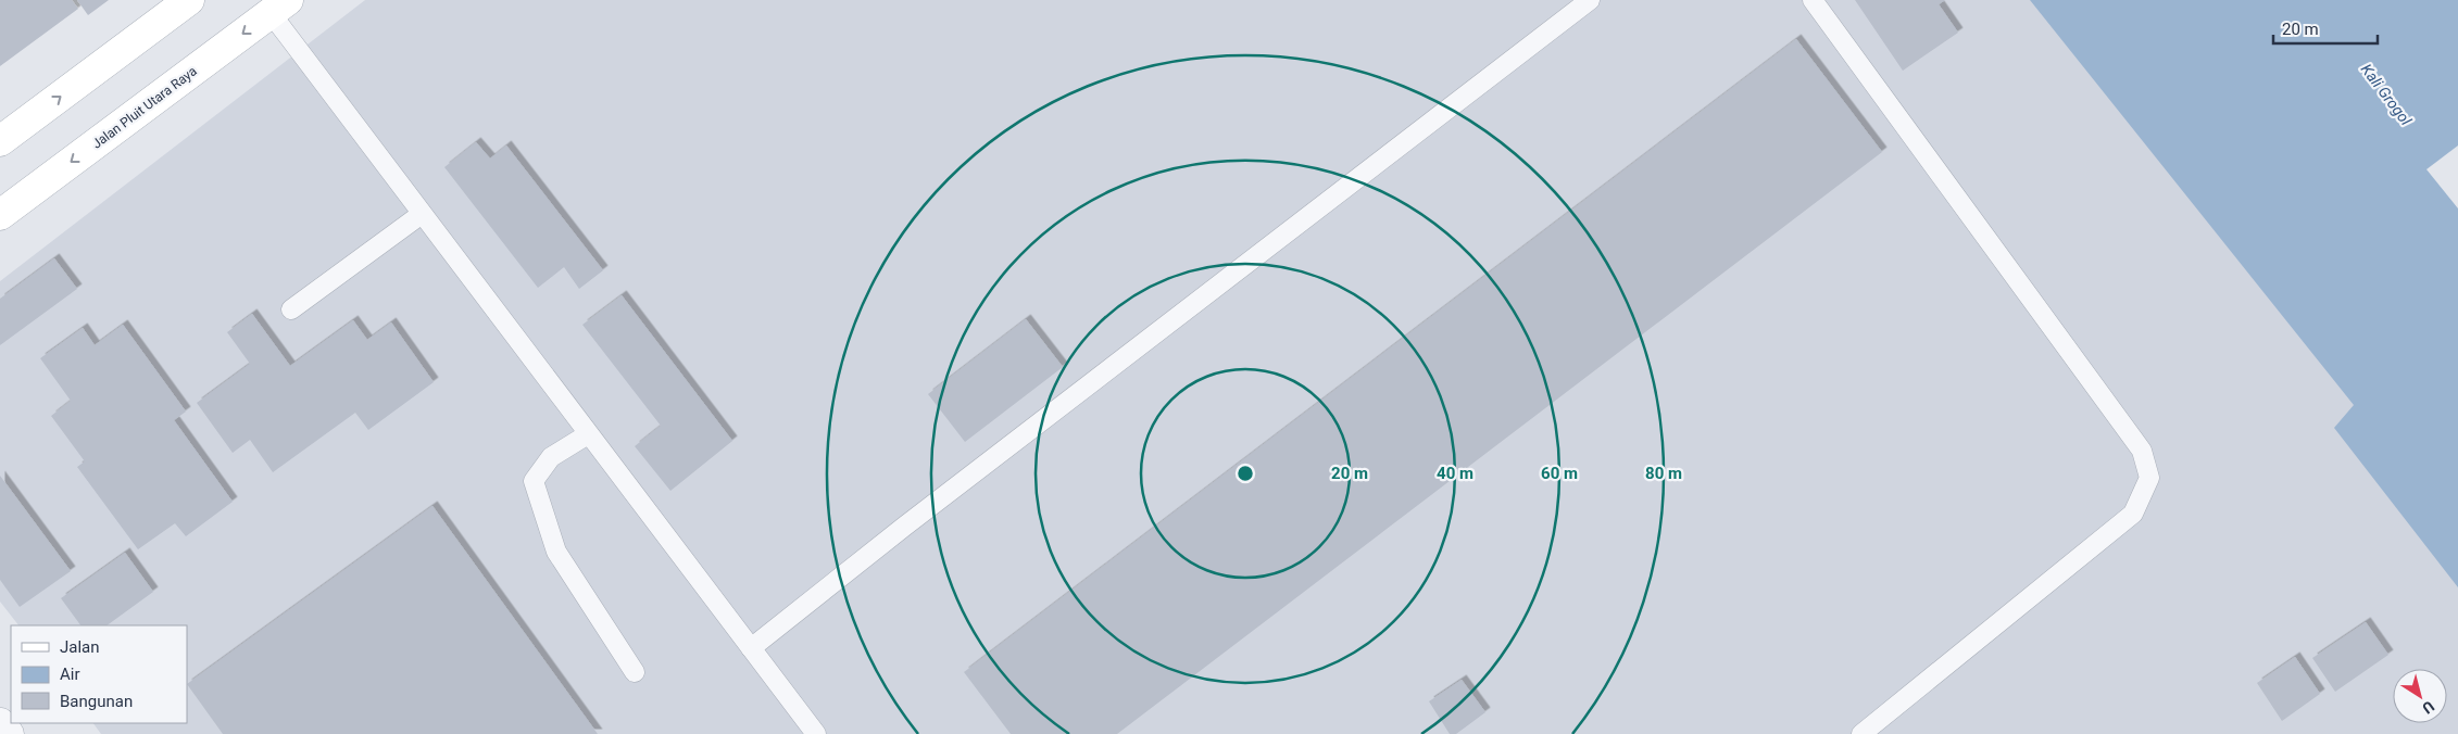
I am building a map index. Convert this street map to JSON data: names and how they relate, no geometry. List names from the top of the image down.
{
  "streets": {
    "street": ["Jalan Pluit Utara Raya"]
  },
  "water": ["Kali Grogol"],
  "legend": ["Jalan", "Air", "Bangunan"],
  "scale_bar": "20 m",
  "north": "bottom right",
  "rings": [
    "20 m",
    "40 m",
    "60 m",
    "80 m"
  ]
}
